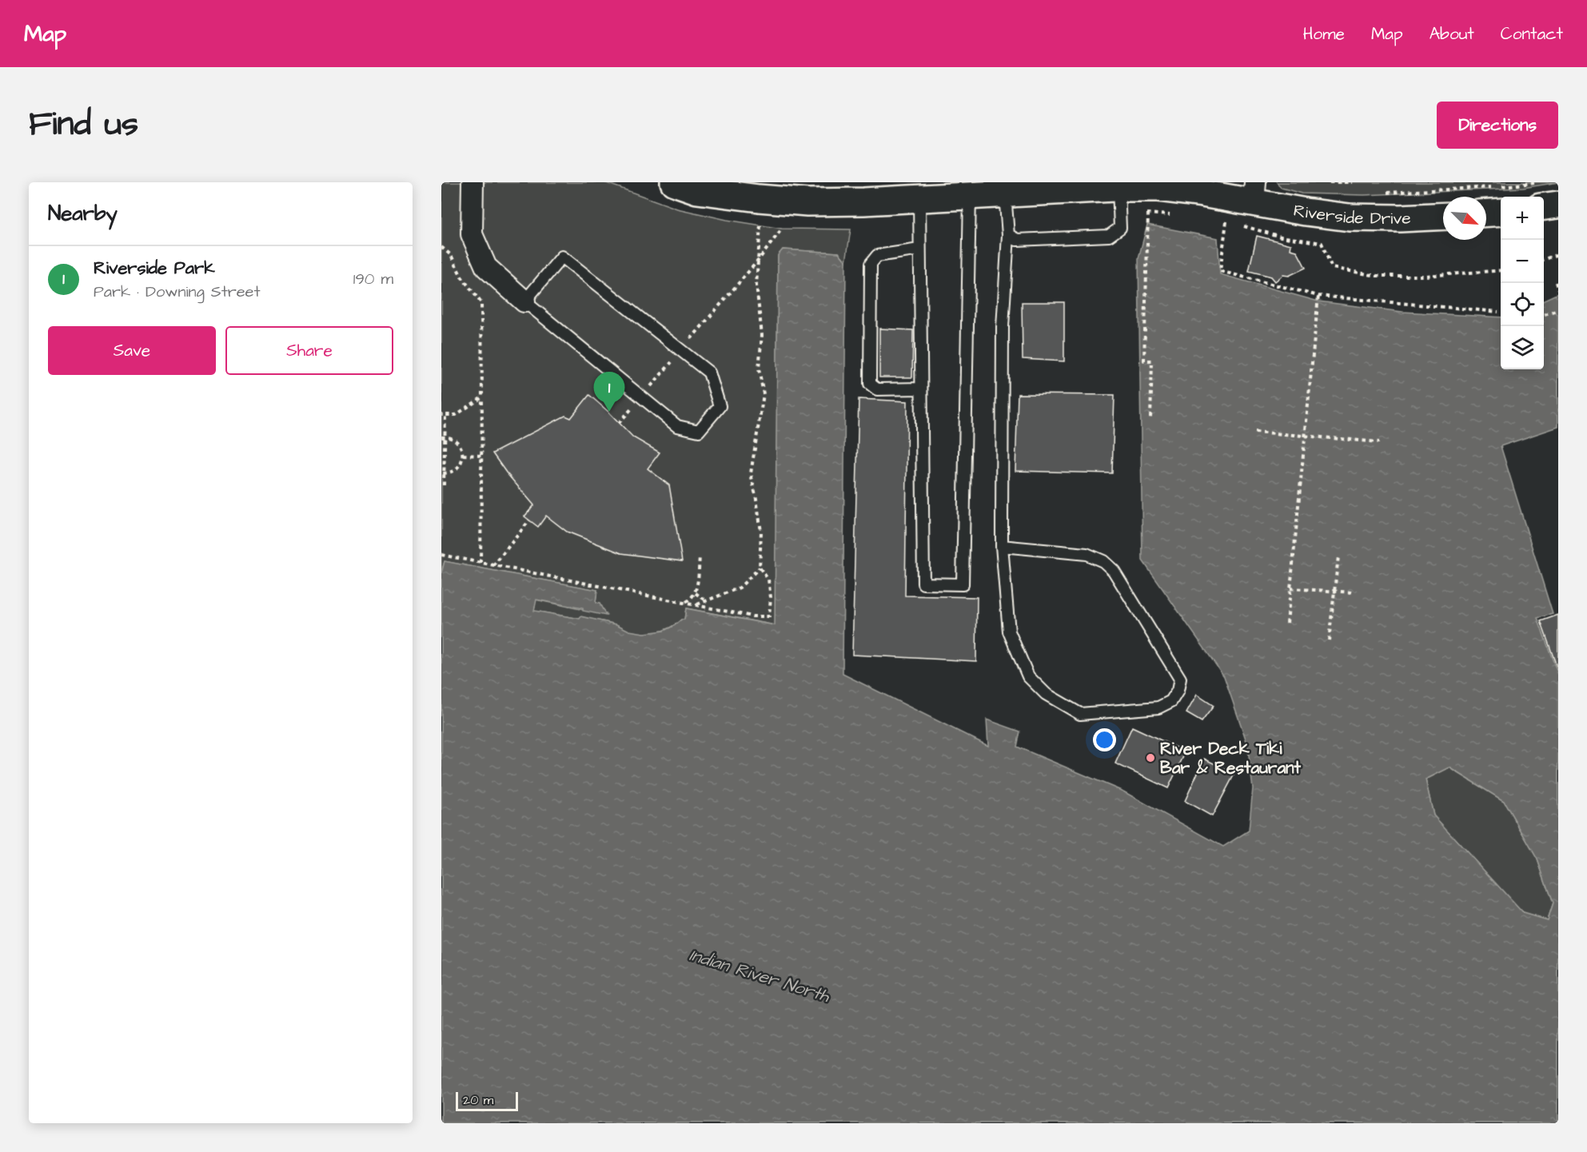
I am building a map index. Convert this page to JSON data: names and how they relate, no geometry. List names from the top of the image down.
{
  "streets": {
    "main road": ["Riverside Drive"]
  },
  "water": ["Indian River North"],
  "places": ["River Deck Tiki Bar & Restaurant"],
  "scale_bar": "20 m",
  "north": "bottom right",
  "page": {
    "header": "Map",
    "nav": [
      "Home",
      "Map",
      "About",
      "Contact"
    ],
    "title": "Find us",
    "buttons": [
      "Directions",
      ["Save", "Share"]
    ],
    "heading": "Nearby",
    "map_buttons": ["+", "−"],
    "list": [
      {
        "mark": "1",
        "name": "Riverside Park",
        "note": "Park · Downing Street",
        "value": "190 m"
      }
    ],
    "pins": "1",
    "scale": "20 m"
  }
}
